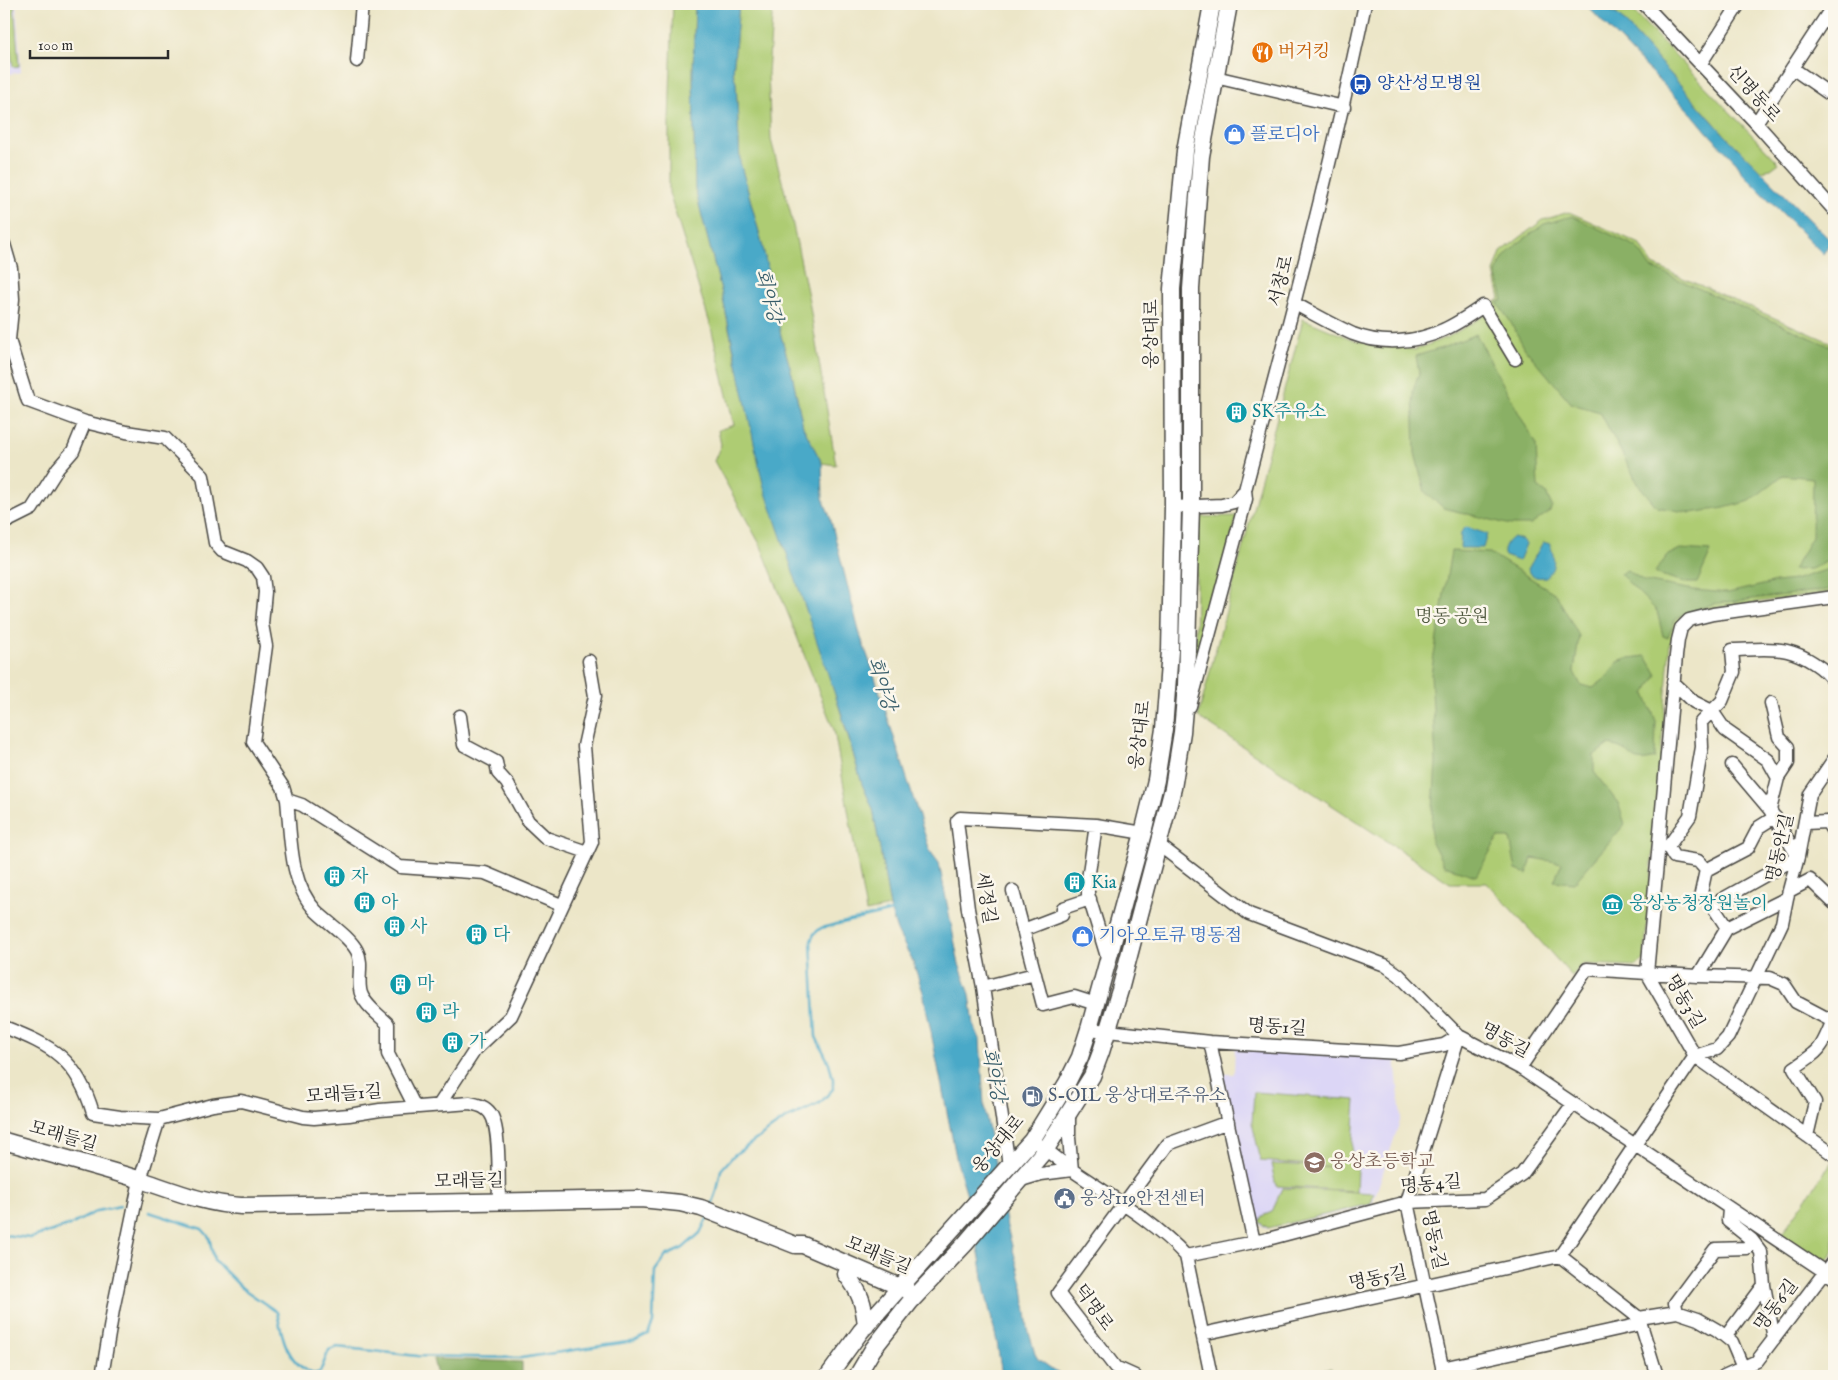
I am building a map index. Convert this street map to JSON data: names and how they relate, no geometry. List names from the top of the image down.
{
  "streets": {
    "main road": ["웅상대로", "모래들길"],
    "street": [
      "신명동로",
      "서창로",
      "명동안길",
      "세정길",
      "명동3길",
      "명동1길",
      "명동길",
      "모래들1길",
      "명동4길",
      "명동2길",
      "명동5길",
      "명동6길",
      "덕명로"
    ]
  },
  "crossings": [
    ["웅상대로", "세정길"],
    ["웅상대로", "명동1길"],
    ["웅상대로", "모래들길"],
    ["명동3길", "명동길"],
    ["명동1길", "명동길"],
    ["명동1길", "명동2길"],
    ["명동길", "명동4길"],
    ["명동길", "명동2길"],
    ["명동길", "명동6길"],
    ["모래들1길", "모래들길"],
    ["명동4길", "명동2길"],
    ["명동2길", "명동5길"],
    ["명동2길", "명동6길"]
  ],
  "water": ["회야강"],
  "parks": ["명동 공원"],
  "places": {
    "restaurant": ["버거킹"],
    "bus stop": ["양산성모병원"],
    "shop": ["플로디아", "기아오토큐 명동점"],
    "building": [
      "SK주유소",
      "자",
      "Kia",
      "아",
      "사",
      "다",
      "마",
      "라",
      "가"
    ],
    "museum": ["웅상농청장원놀이"],
    "fuel station": ["S-OIL 웅상대로주유소"],
    "school or university": ["웅상초등학교"],
    "public building": ["웅상119안전센터"]
  },
  "scale_bar": "100 m"
}
